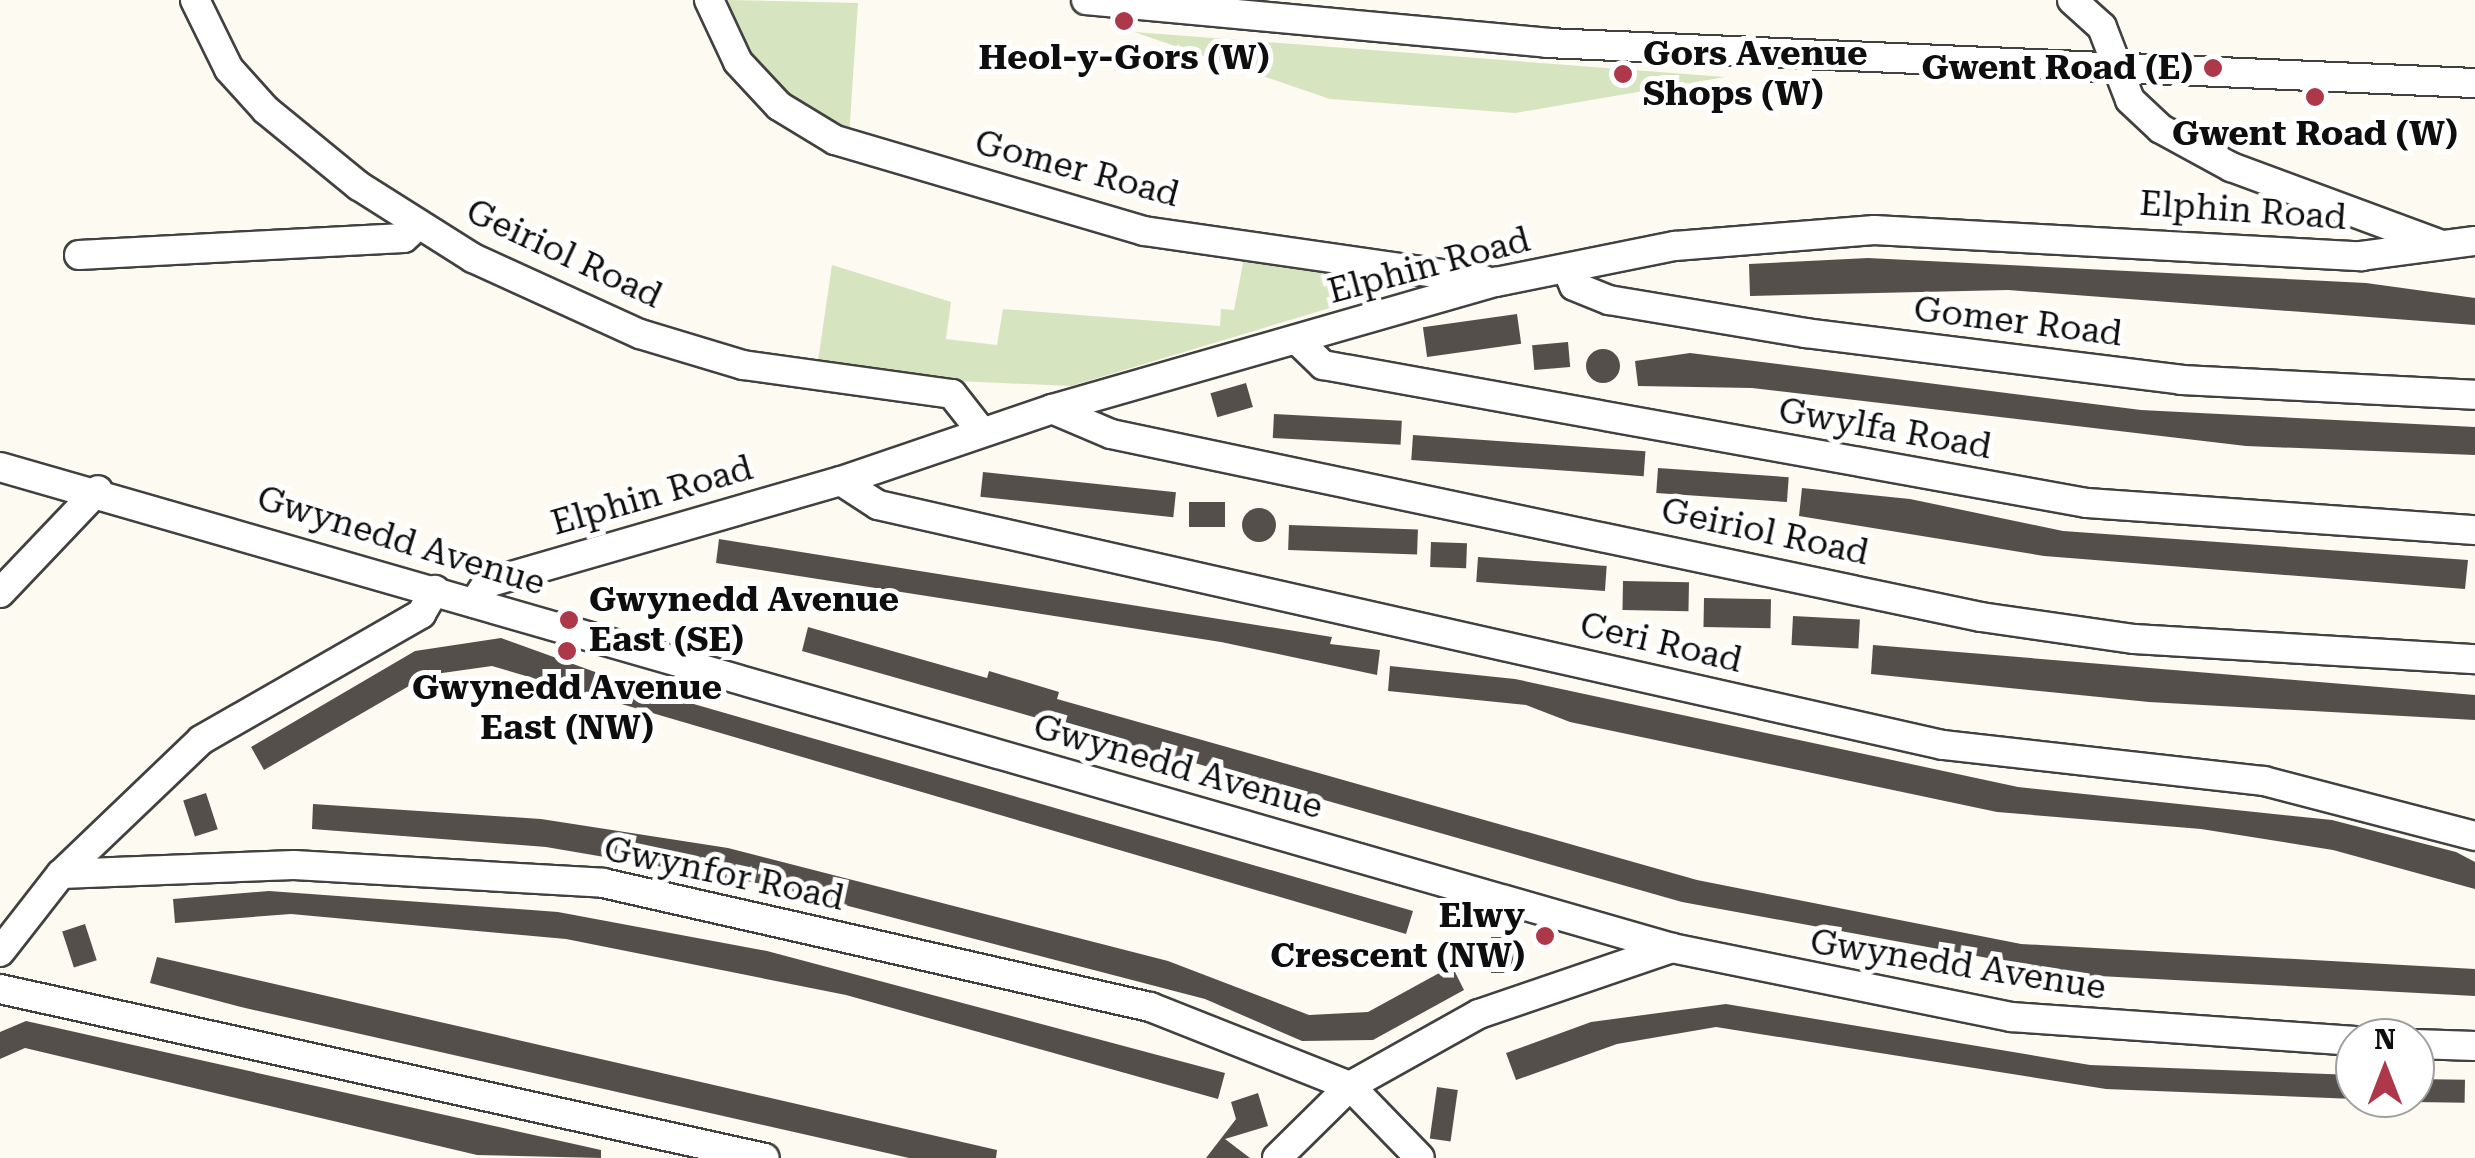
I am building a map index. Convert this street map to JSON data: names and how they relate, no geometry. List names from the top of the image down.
{
  "streets": {
    "street": [
      "Gomer Road",
      "Elphin Road",
      "Geiriol Road",
      "Gwylfa Road",
      "Gwynedd Avenue",
      "Ceri Road",
      "Gwynfor Road"
    ]
  },
  "crossings": [
    ["Gomer Road", "Elphin Road"],
    ["Elphin Road", "Geiriol Road"],
    ["Elphin Road", "Gwylfa Road"],
    ["Elphin Road", "Gwynedd Avenue"],
    ["Elphin Road", "Ceri Road"]
  ],
  "places": [
    "Heol-y-Gors (W)",
    "Gwent Road (E)",
    "Gors Avenue Shops (W)",
    "Gwent Road (W)",
    "Gwynedd Avenue East (SE)",
    "Gwynedd Avenue East (NW)",
    "Elwy Crescent (NW)"
  ],
  "north": "top"
}
